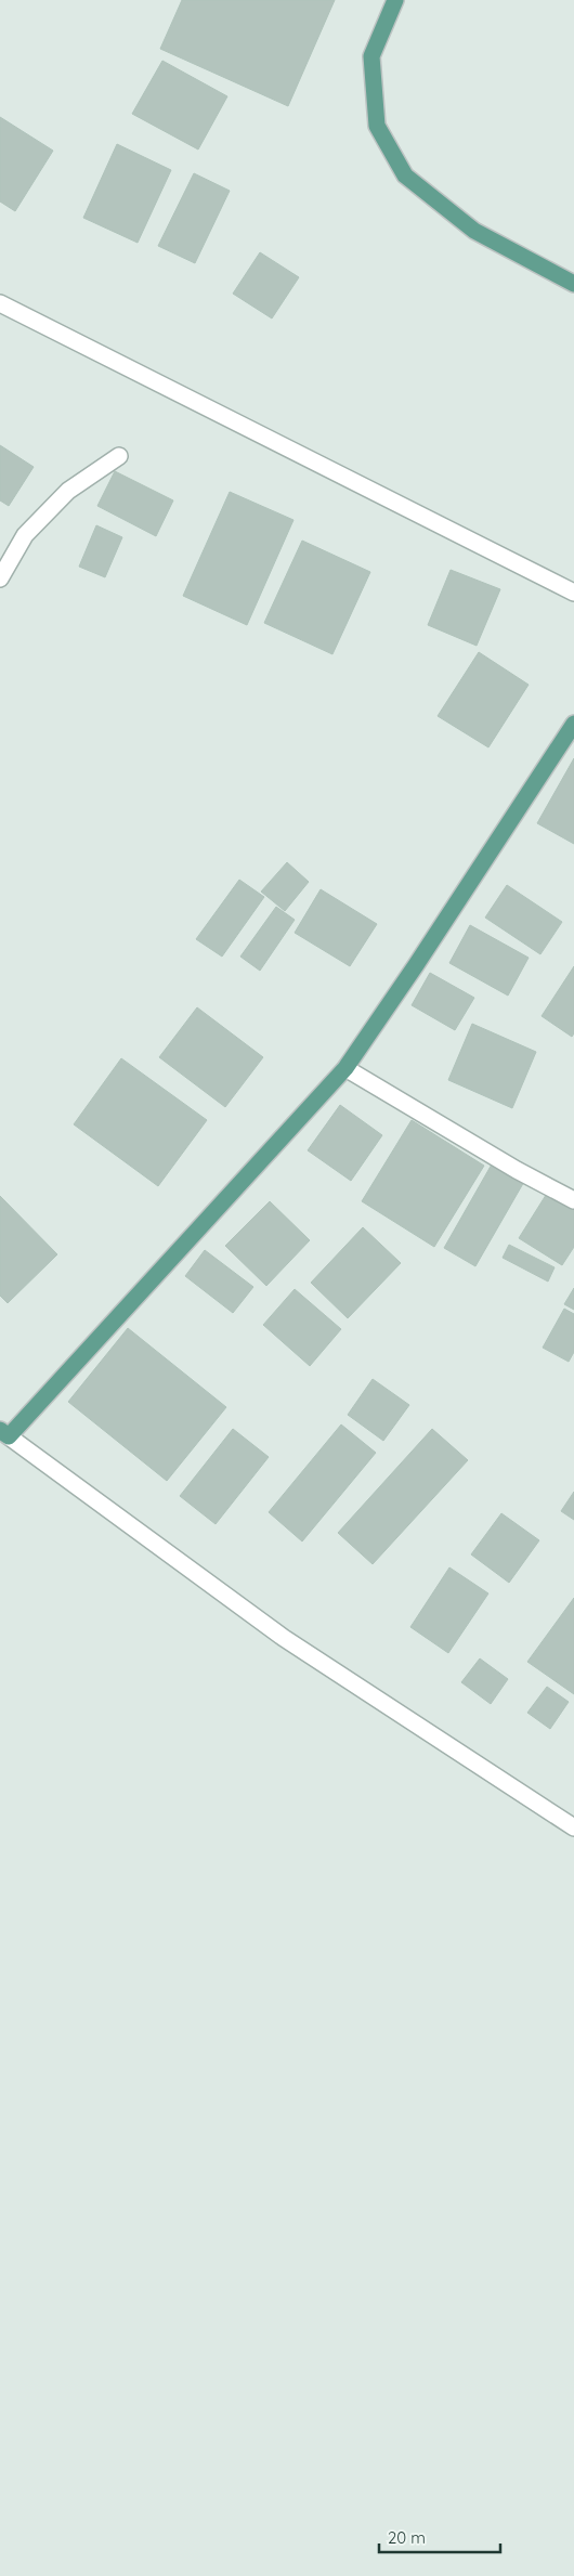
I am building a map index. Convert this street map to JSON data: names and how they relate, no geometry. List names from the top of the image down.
{
  "scale_bar": "20 m"
}
